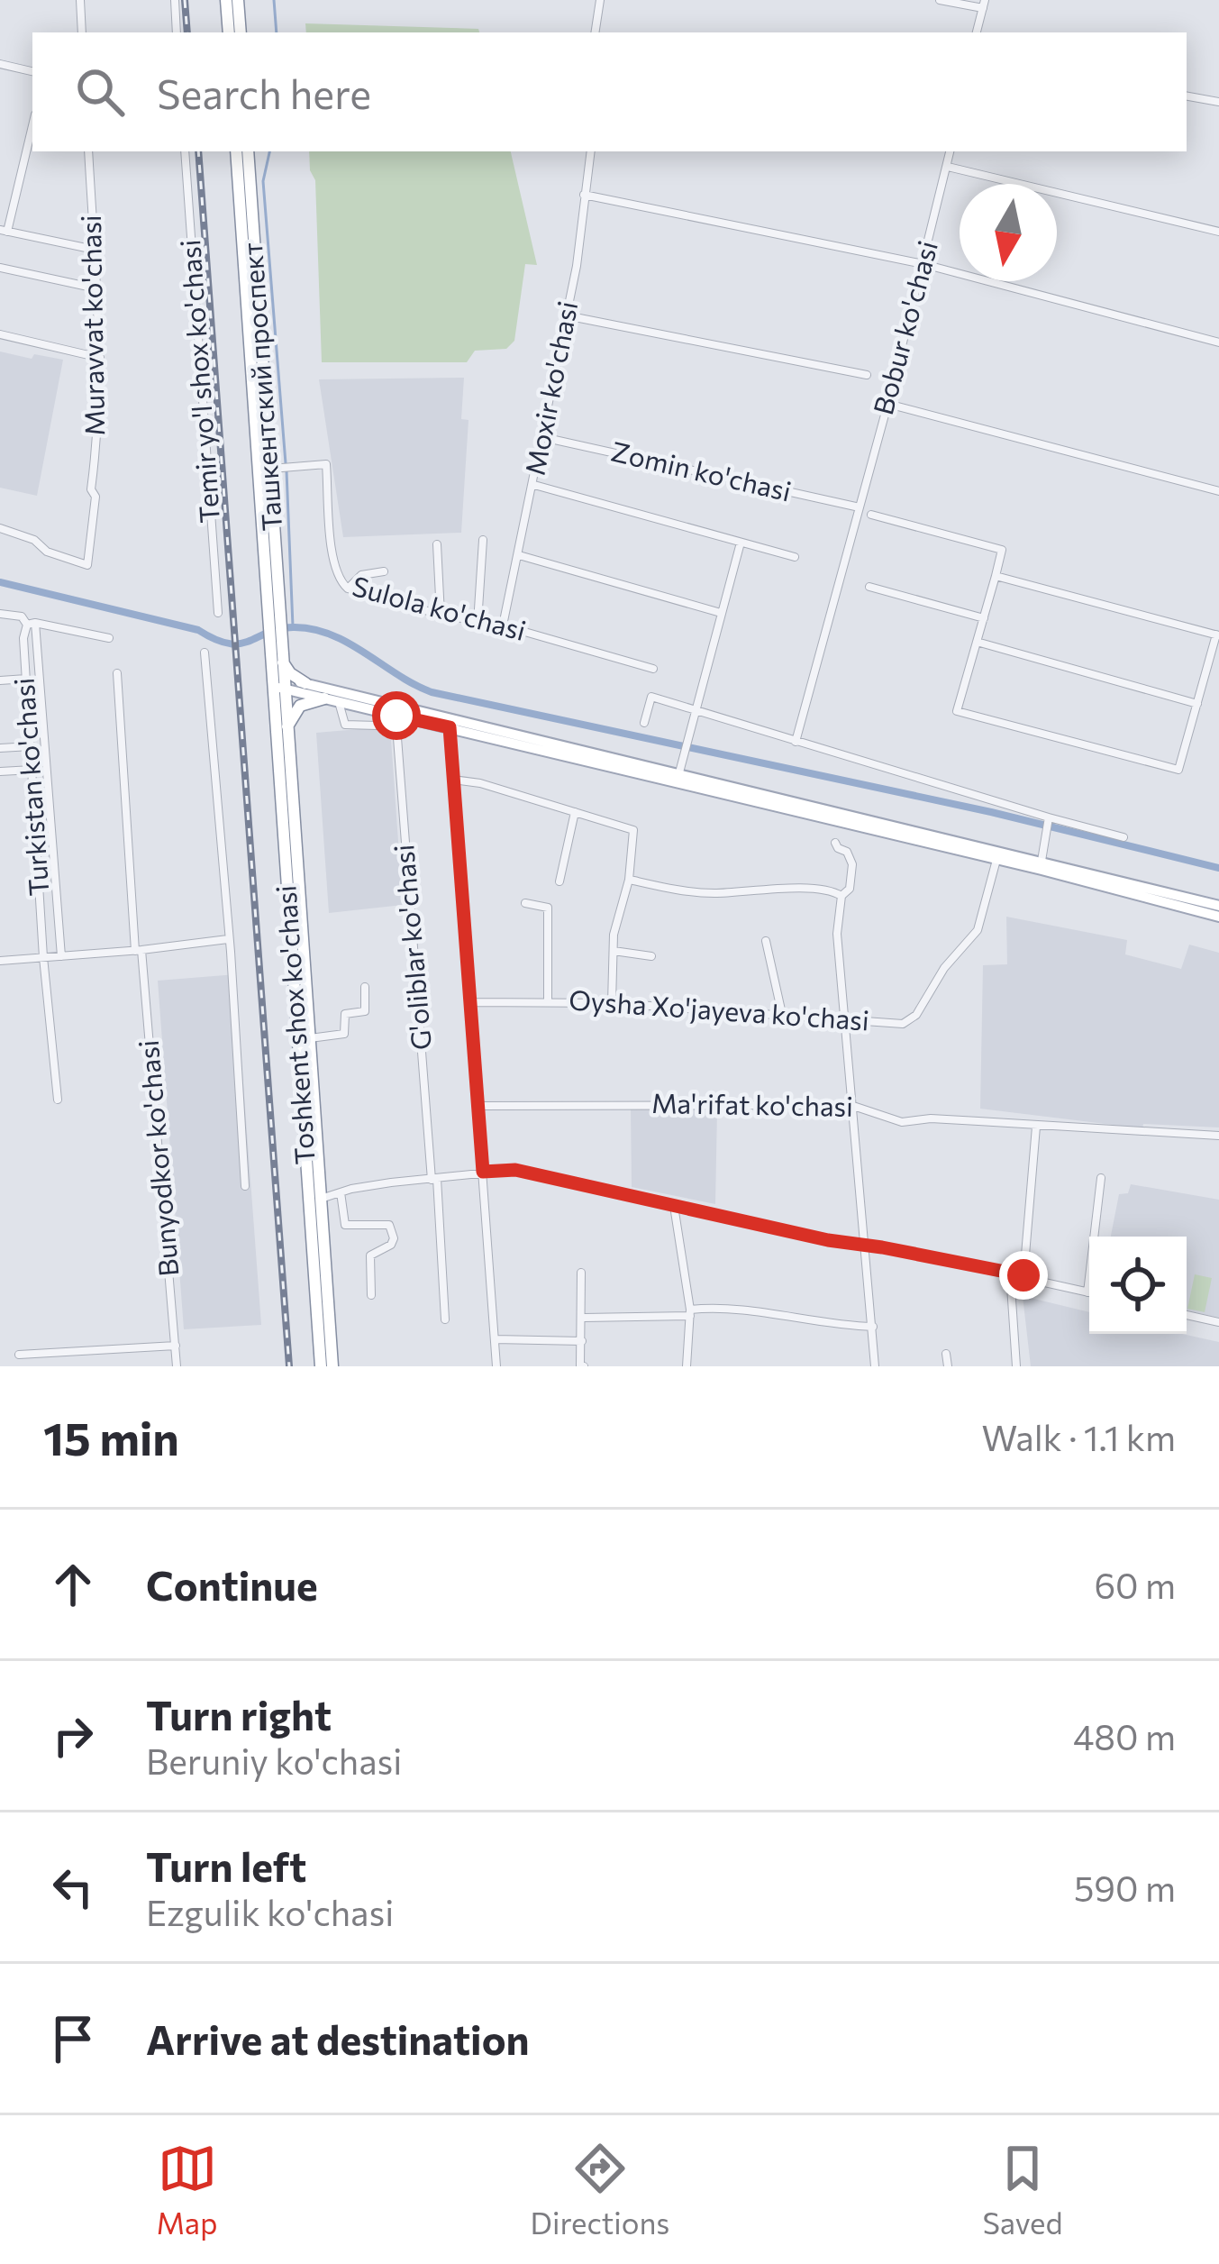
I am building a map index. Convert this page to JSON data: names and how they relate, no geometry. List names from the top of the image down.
{
  "streets": {
    "highway": ["Ташкентский проспект", "Toshkent shox ko'chasi"],
    "street": [
      "Muravvat ko'chasi",
      "Bobur ko'chasi",
      "Temir yo'l shox ko'chasi",
      "Moxir ko'chasi",
      "Zomin ko'chasi",
      "Sulola ko'chasi",
      "Turkistan ko'chasi",
      "G'oliblar ko'chasi",
      "Oysha Xo'jayeva ko'chasi",
      "Ma'rifat ko'chasi",
      "Bunyodkor ko'chasi"
    ]
  },
  "crossings": [
    ["Bobur ko'chasi", "Zomin ko'chasi"],
    ["Ташкентский проспект", "Sulola ko'chasi"],
    ["Moxir ko'chasi", "Zomin ko'chasi"],
    ["Moxir ko'chasi", "Sulola ko'chasi"]
  ],
  "north": "bottom",
  "page": {
    "search": "Search here",
    "heading": ["15 min", "Walk · 1.1 km"],
    "list": [
      ["Continue", "60 m"],
      ["Turn right", "Beruniy ko'chasi", "480 m"],
      ["Turn left", "Ezgulik ko'chasi", "590 m"],
      "Arrive at destination"
    ],
    "nav": ["Map", "Directions", "Saved"]
  }
}
